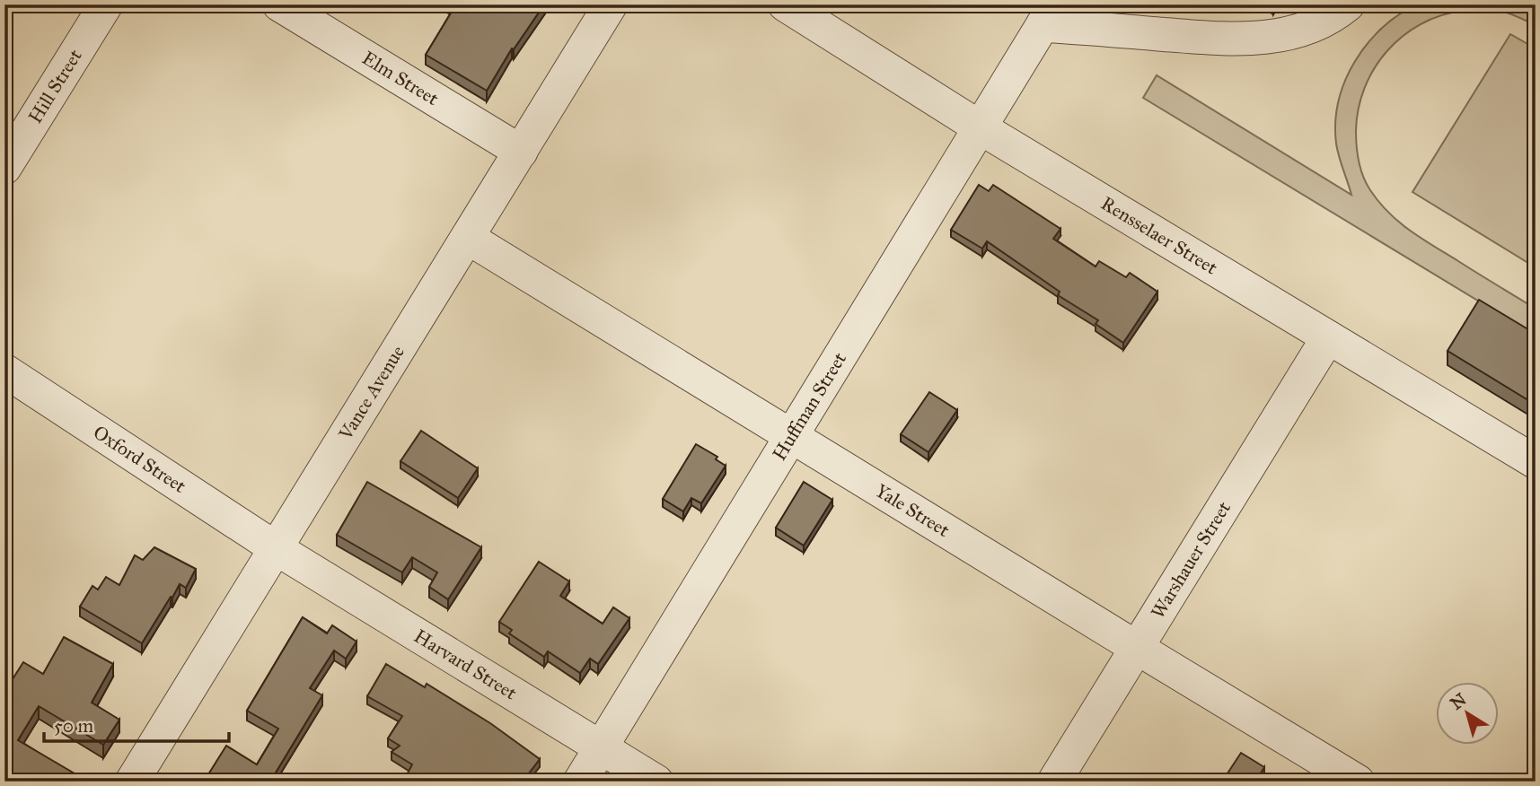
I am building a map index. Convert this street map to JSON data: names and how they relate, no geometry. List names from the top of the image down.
{
  "streets": {
    "street": [
      "Elm Street",
      "Hill Street",
      "Rensselaer Street",
      "Vance Avenue",
      "Huffman Street",
      "Oxford Street",
      "Yale Street",
      "Warshauer Street",
      "Harvard Street"
    ]
  },
  "crossings": [
    ["Elm Street", "Vance Avenue"],
    ["Rensselaer Street", "Huffman Street"],
    ["Rensselaer Street", "Warshauer Street"],
    ["Vance Avenue", "Oxford Street"],
    ["Vance Avenue", "Yale Street"],
    ["Vance Avenue", "Harvard Street"],
    ["Huffman Street", "Yale Street"],
    ["Huffman Street", "Harvard Street"],
    ["Oxford Street", "Harvard Street"],
    ["Yale Street", "Warshauer Street"]
  ],
  "scale_bar": "50 m",
  "north": "top left"
}
